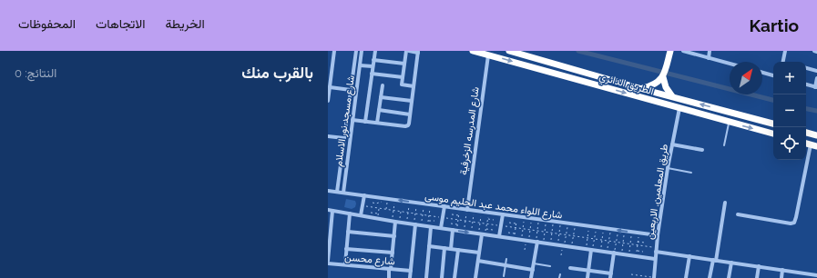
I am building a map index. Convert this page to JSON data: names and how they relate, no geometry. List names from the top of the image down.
{
  "streets": {
    "highway": ["الطريق الدائري"],
    "street": [
      "شارع مسجد نور الاسلام",
      "شارع المدرسه الزخرفية",
      "طريق المعلمين, الاربعين",
      "شارع اللواء محمد عبد الحليم موسى",
      "شارع محسن"
    ]
  },
  "crossings": [
    ["الطريق الدائري", "شارع المدرسه الزخرفية"],
    ["الطريق الدائري", "طريق المعلمين, الاربعين"],
    ["شارع مسجد نور الاسلام", "شارع اللواء محمد عبد الحليم موسى"],
    ["شارع المدرسه الزخرفية", "شارع اللواء محمد عبد الحليم موسى"],
    ["طريق المعلمين, الاربعين", "شارع اللواء محمد عبد الحليم موسى"]
  ],
  "north": "top right",
  "page": {
    "header": "Kartio",
    "nav": ["الخريطة", "الاتجاهات", "المحفوظات"],
    "heading": ["بالقرب منك", "النتائج: 0"],
    "map_buttons": ["+", "−"]
  }
}
